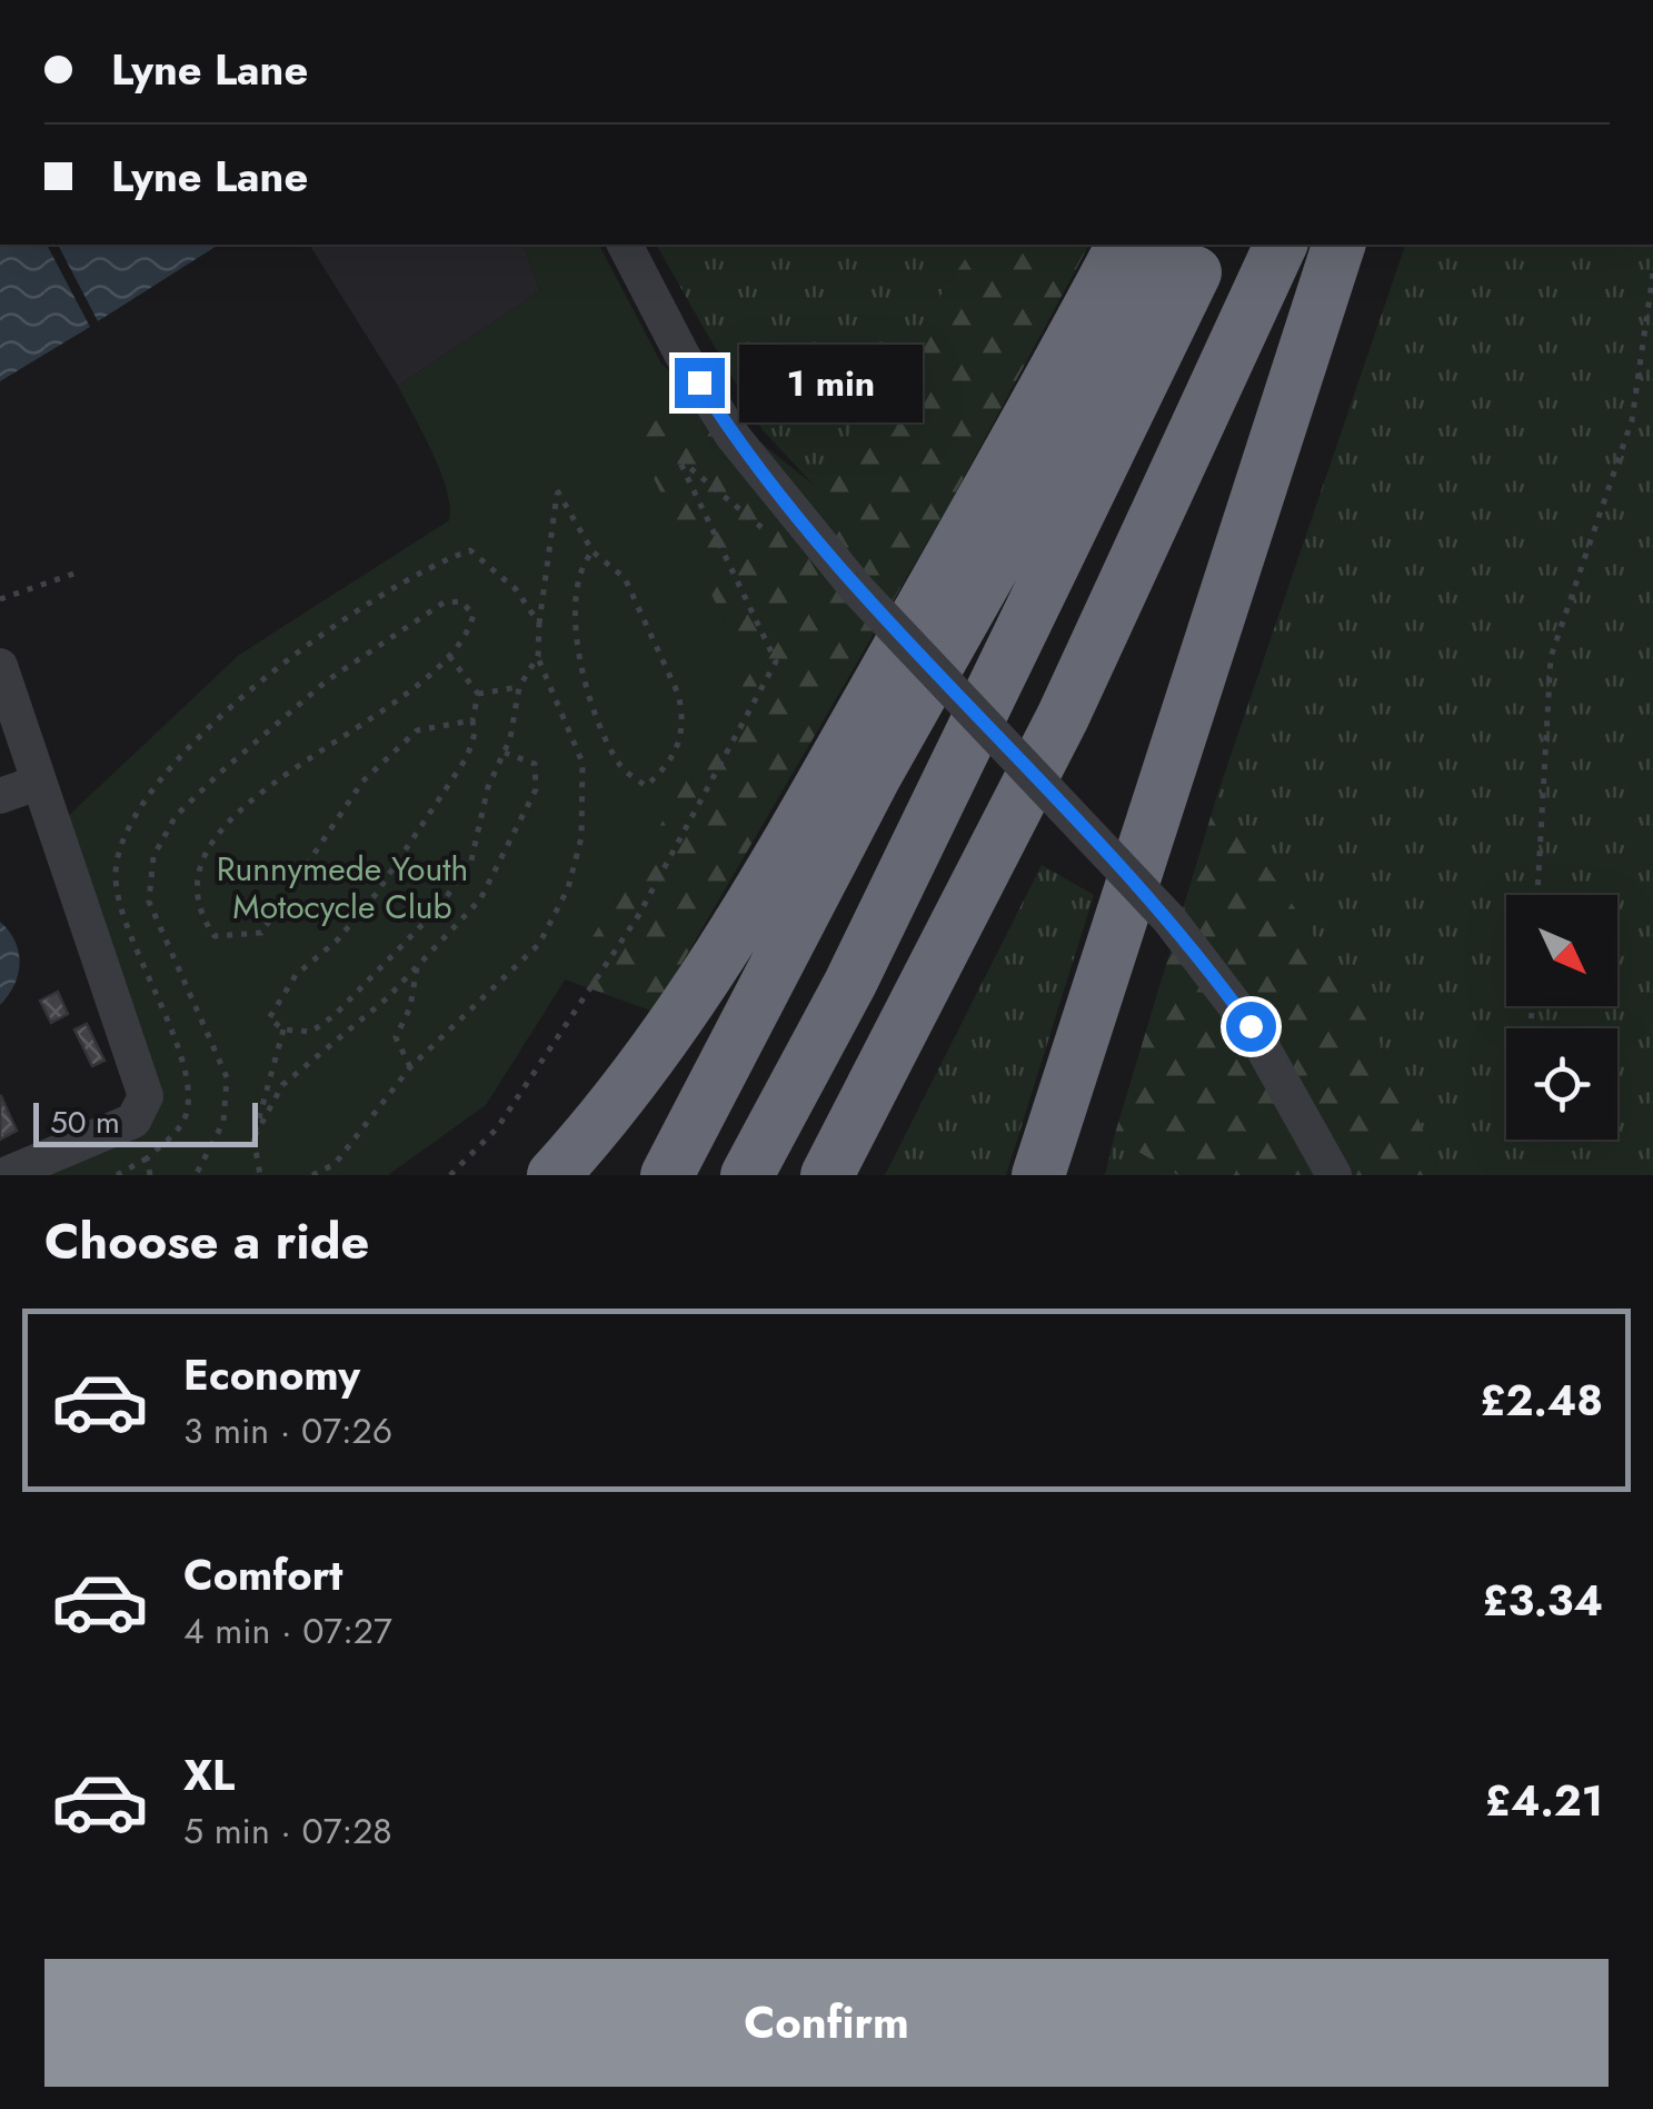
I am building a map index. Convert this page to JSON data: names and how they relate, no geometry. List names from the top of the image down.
{
  "parks": ["Runnymede Youth Motocycle Club"],
  "scale_bar": "50 m",
  "north": "bottom right",
  "page": {
    "banner": ["Lyne Lane", "Lyne Lane"],
    "bubble": "1 min",
    "scale": "50 m",
    "heading": "Choose a ride",
    "list": [
      {
        "name": "Economy",
        "note": "3 min · 07:26",
        "value": "£2.48"
      },
      {
        "name": "Comfort",
        "note": "4 min · 07:27",
        "value": "£3.34"
      },
      {
        "name": "XL",
        "note": "5 min · 07:28",
        "value": "£4.21"
      }
    ],
    "buttons": "Confirm"
  }
}
